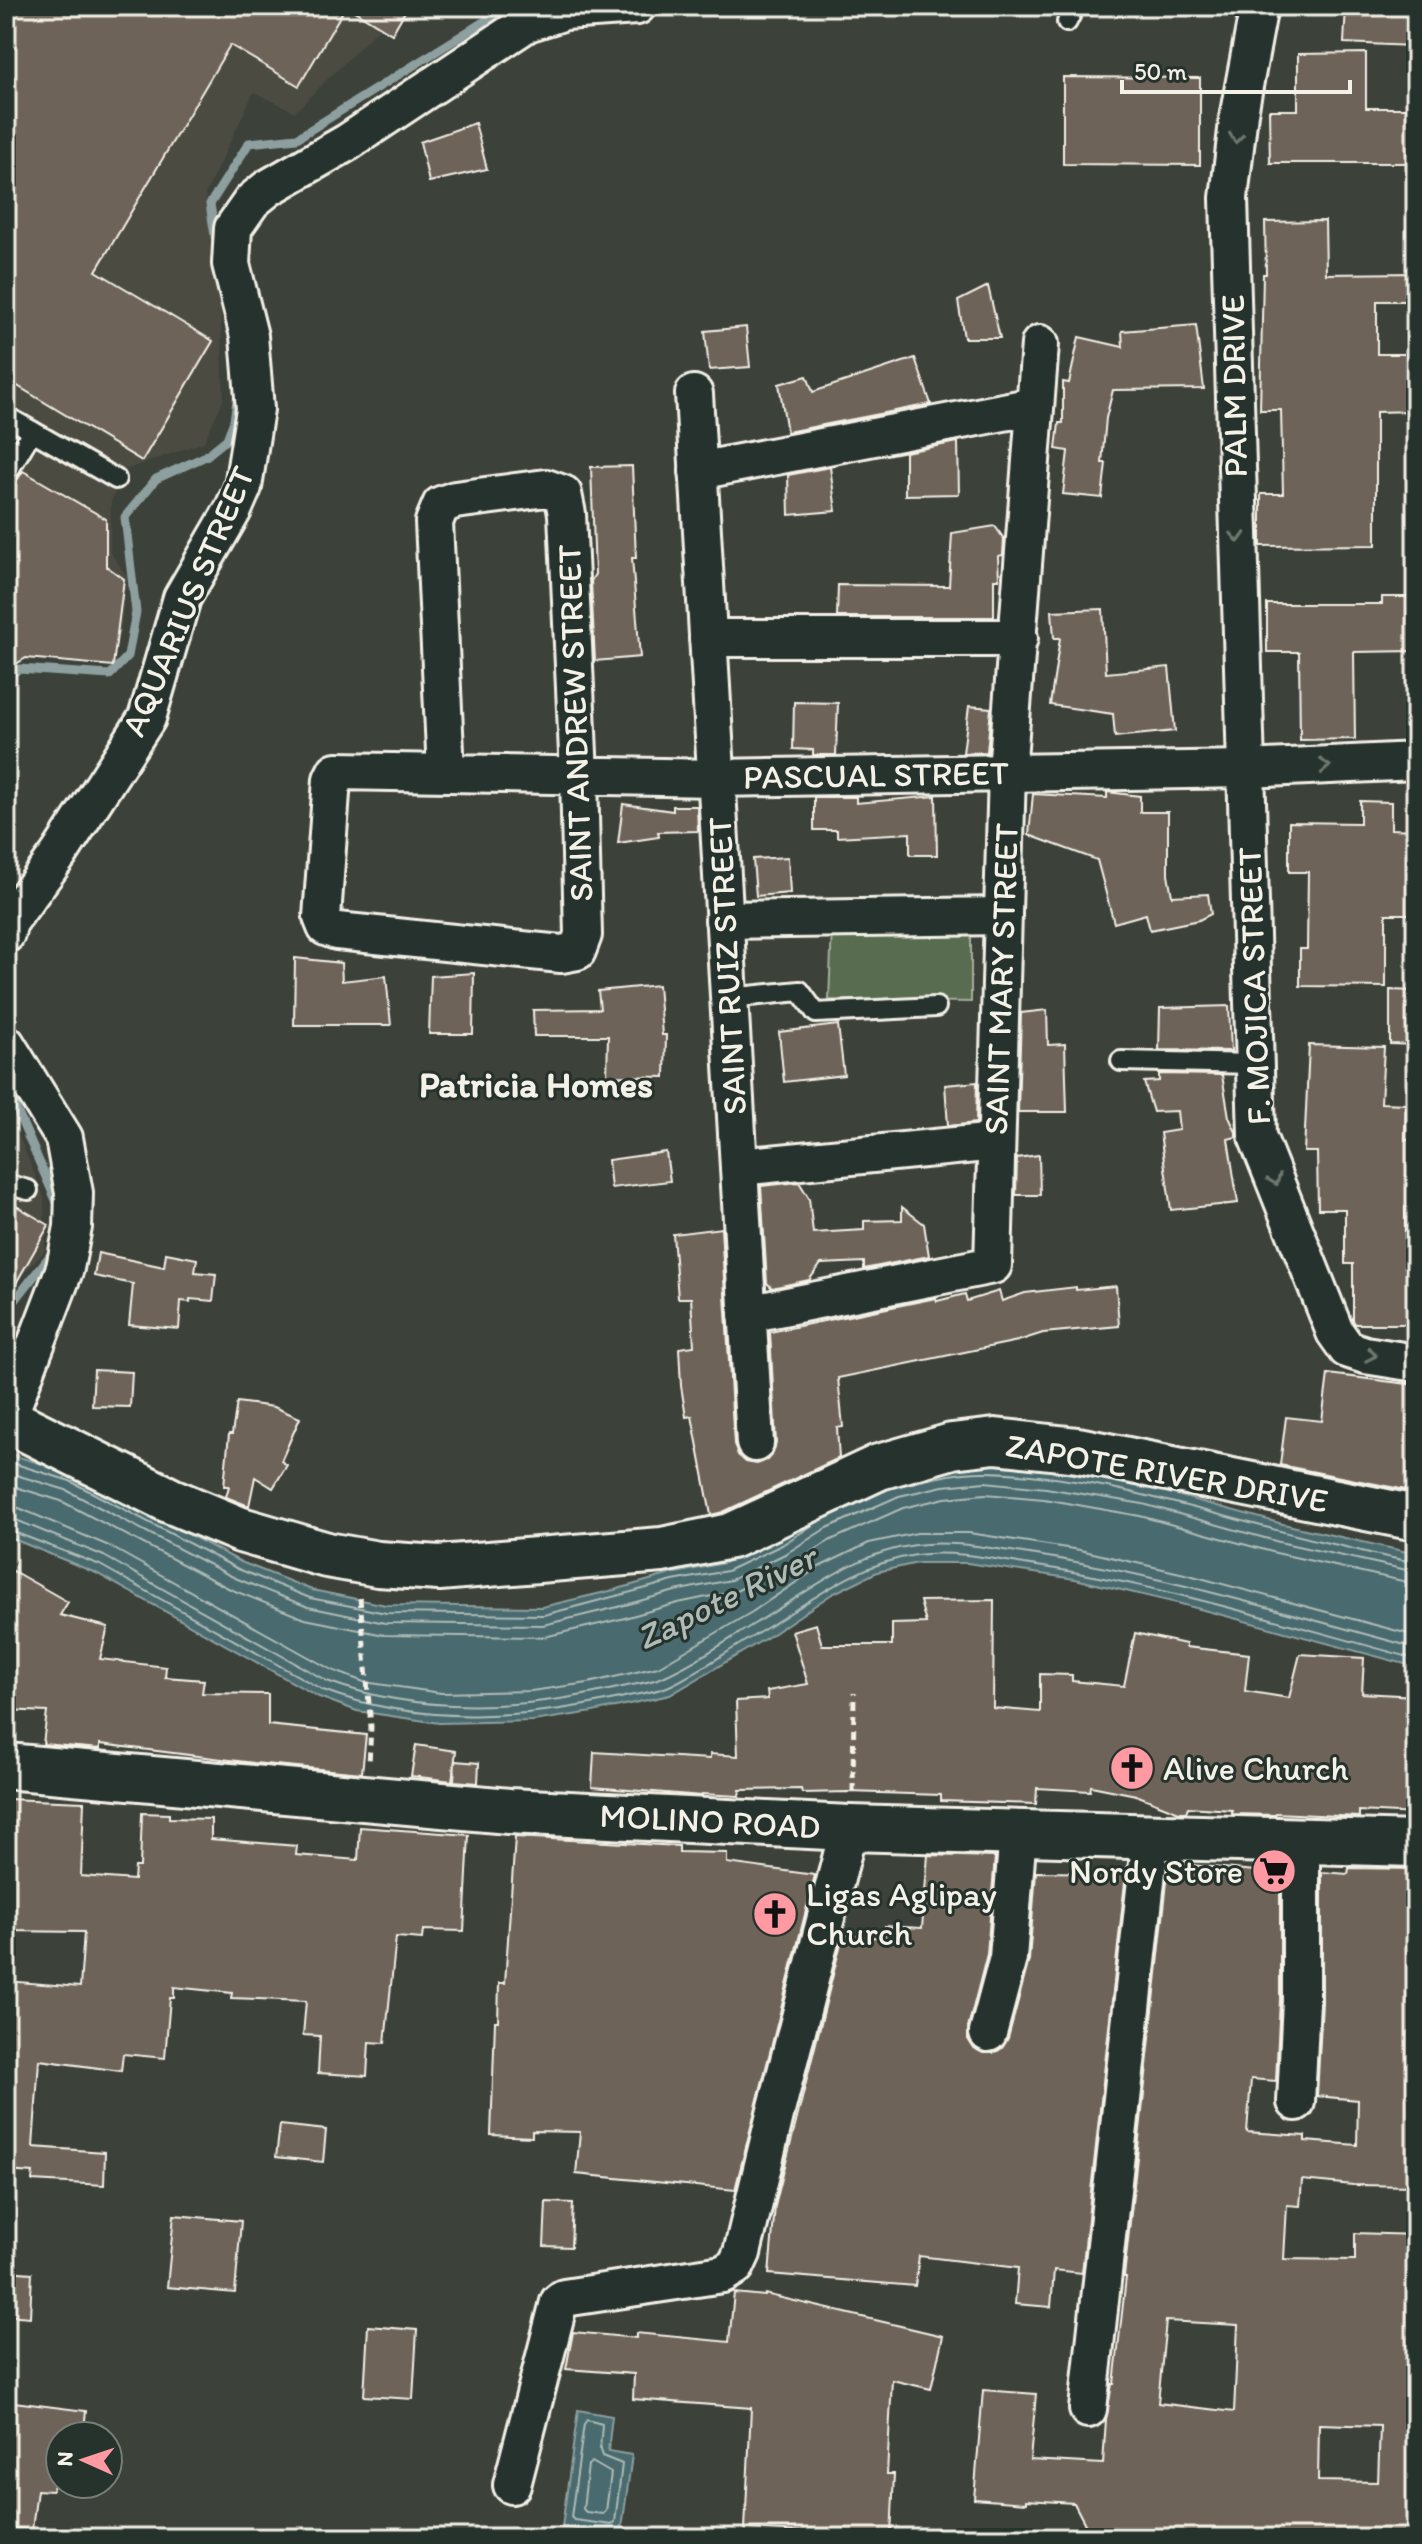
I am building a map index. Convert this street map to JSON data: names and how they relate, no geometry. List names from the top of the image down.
{
  "streets": {
    "main road": ["ZAPOTE RIVER DRIVE", "MOLINO ROAD"],
    "street": [
      "PALM DRIVE",
      "AQUARIUS STREET",
      "SAINT ANDREW STREET",
      "PASCUAL STREET",
      "SAINT RUIZ STREET",
      "SAINT MARY STREET",
      "F. MOJICA STREET"
    ]
  },
  "crossings": [
    ["PALM DRIVE", "PASCUAL STREET"],
    ["PALM DRIVE", "F. MOJICA STREET"],
    ["SAINT ANDREW STREET", "PASCUAL STREET"],
    ["PASCUAL STREET", "SAINT RUIZ STREET"],
    ["PASCUAL STREET", "SAINT MARY STREET"],
    ["PASCUAL STREET", "F. MOJICA STREET"],
    ["SAINT RUIZ STREET", "SAINT MARY STREET"]
  ],
  "one_way": ["PALM DRIVE", "F. MOJICA STREET"],
  "districts": ["Patricia Homes"],
  "water": ["Zapote River"],
  "places": {
    "church": ["Alive Church", "Ligas Aglipay Church"],
    "supermarket": ["Nordy Store"]
  },
  "scale_bar": "50 m",
  "north": "left"
}
